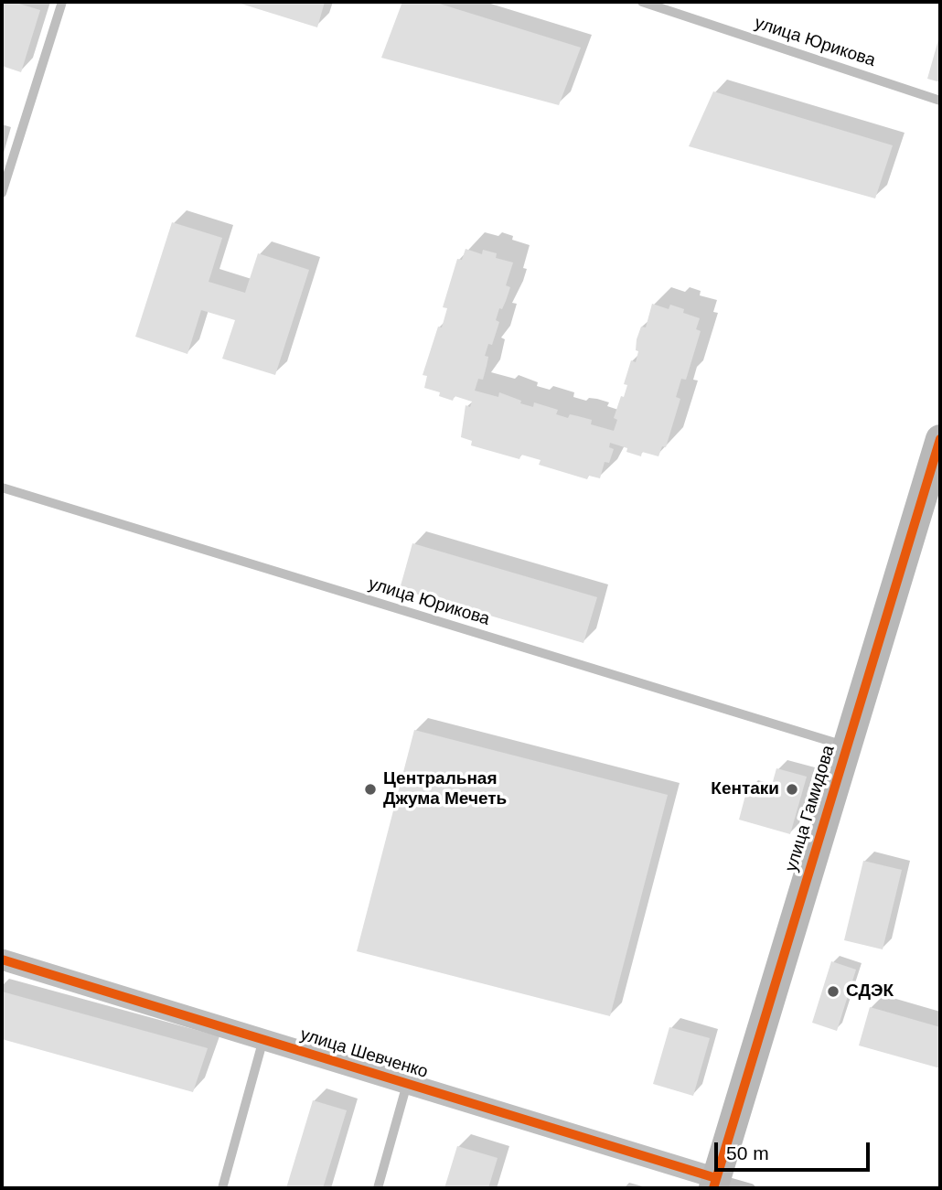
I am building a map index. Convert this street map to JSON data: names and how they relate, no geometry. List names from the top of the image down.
{
  "streets": {
    "street": ["улица Гамидова", "улица Шевченко"],
    "lane": ["улица Юрикова"]
  },
  "crossings": [
    ["улица Юрикова", "улица Гамидова"],
    ["улица Гамидова", "улица Шевченко"]
  ],
  "places": ["Центральная Джума Мечеть", "Кентаки", "СДЭК"],
  "scale_bar": "50 m"
}
